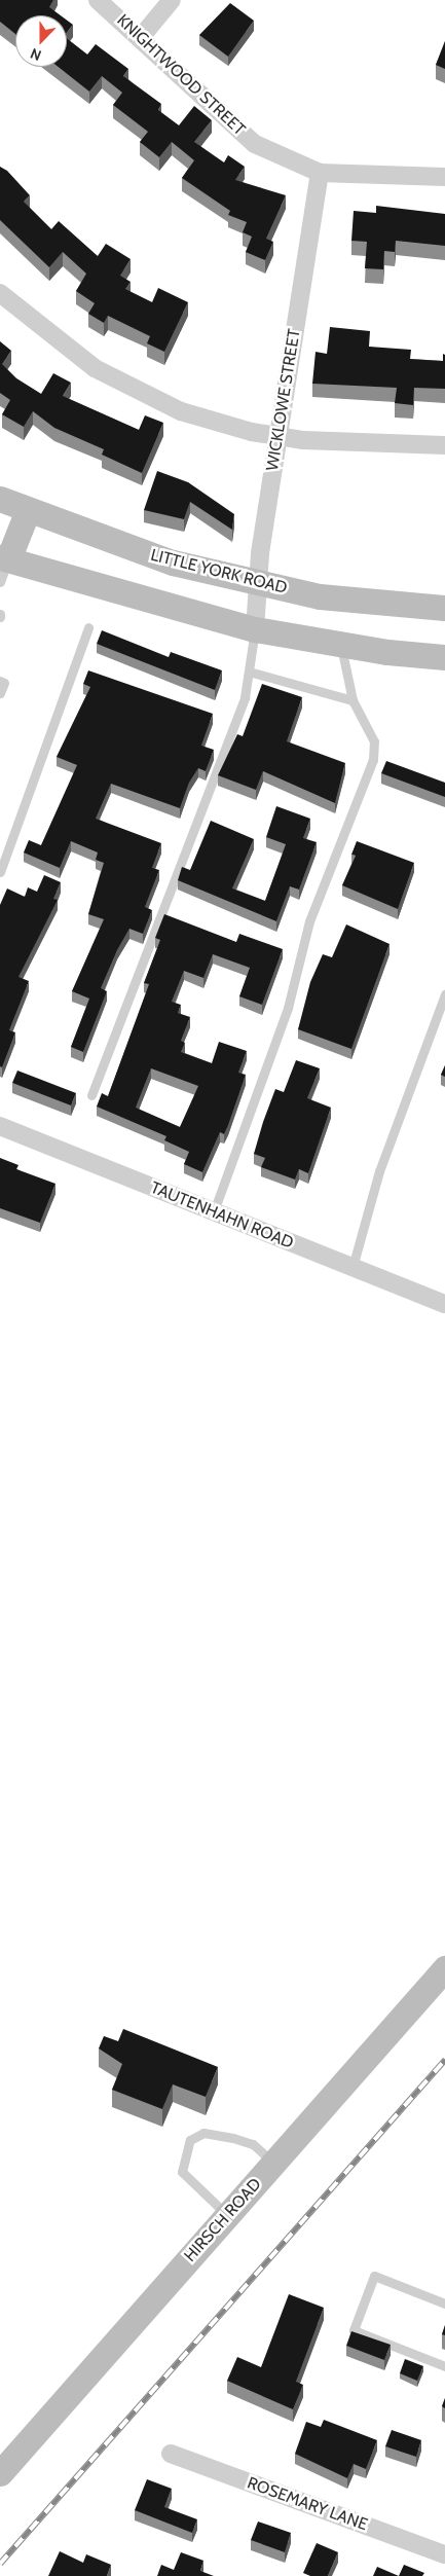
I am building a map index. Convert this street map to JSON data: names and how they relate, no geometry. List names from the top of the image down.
{
  "streets": {
    "main road": ["LITTLE YORK ROAD", "HIRSCH ROAD"],
    "street": [
      "KNIGHTWOOD STREET",
      "WICKLOWE STREET",
      "TAUTENHAHN ROAD",
      "ROSEMARY LANE"
    ]
  },
  "crossings": [
    ["KNIGHTWOOD STREET", "WICKLOWE STREET"],
    ["WICKLOWE STREET", "LITTLE YORK ROAD"]
  ],
  "north": "bottom"
}
